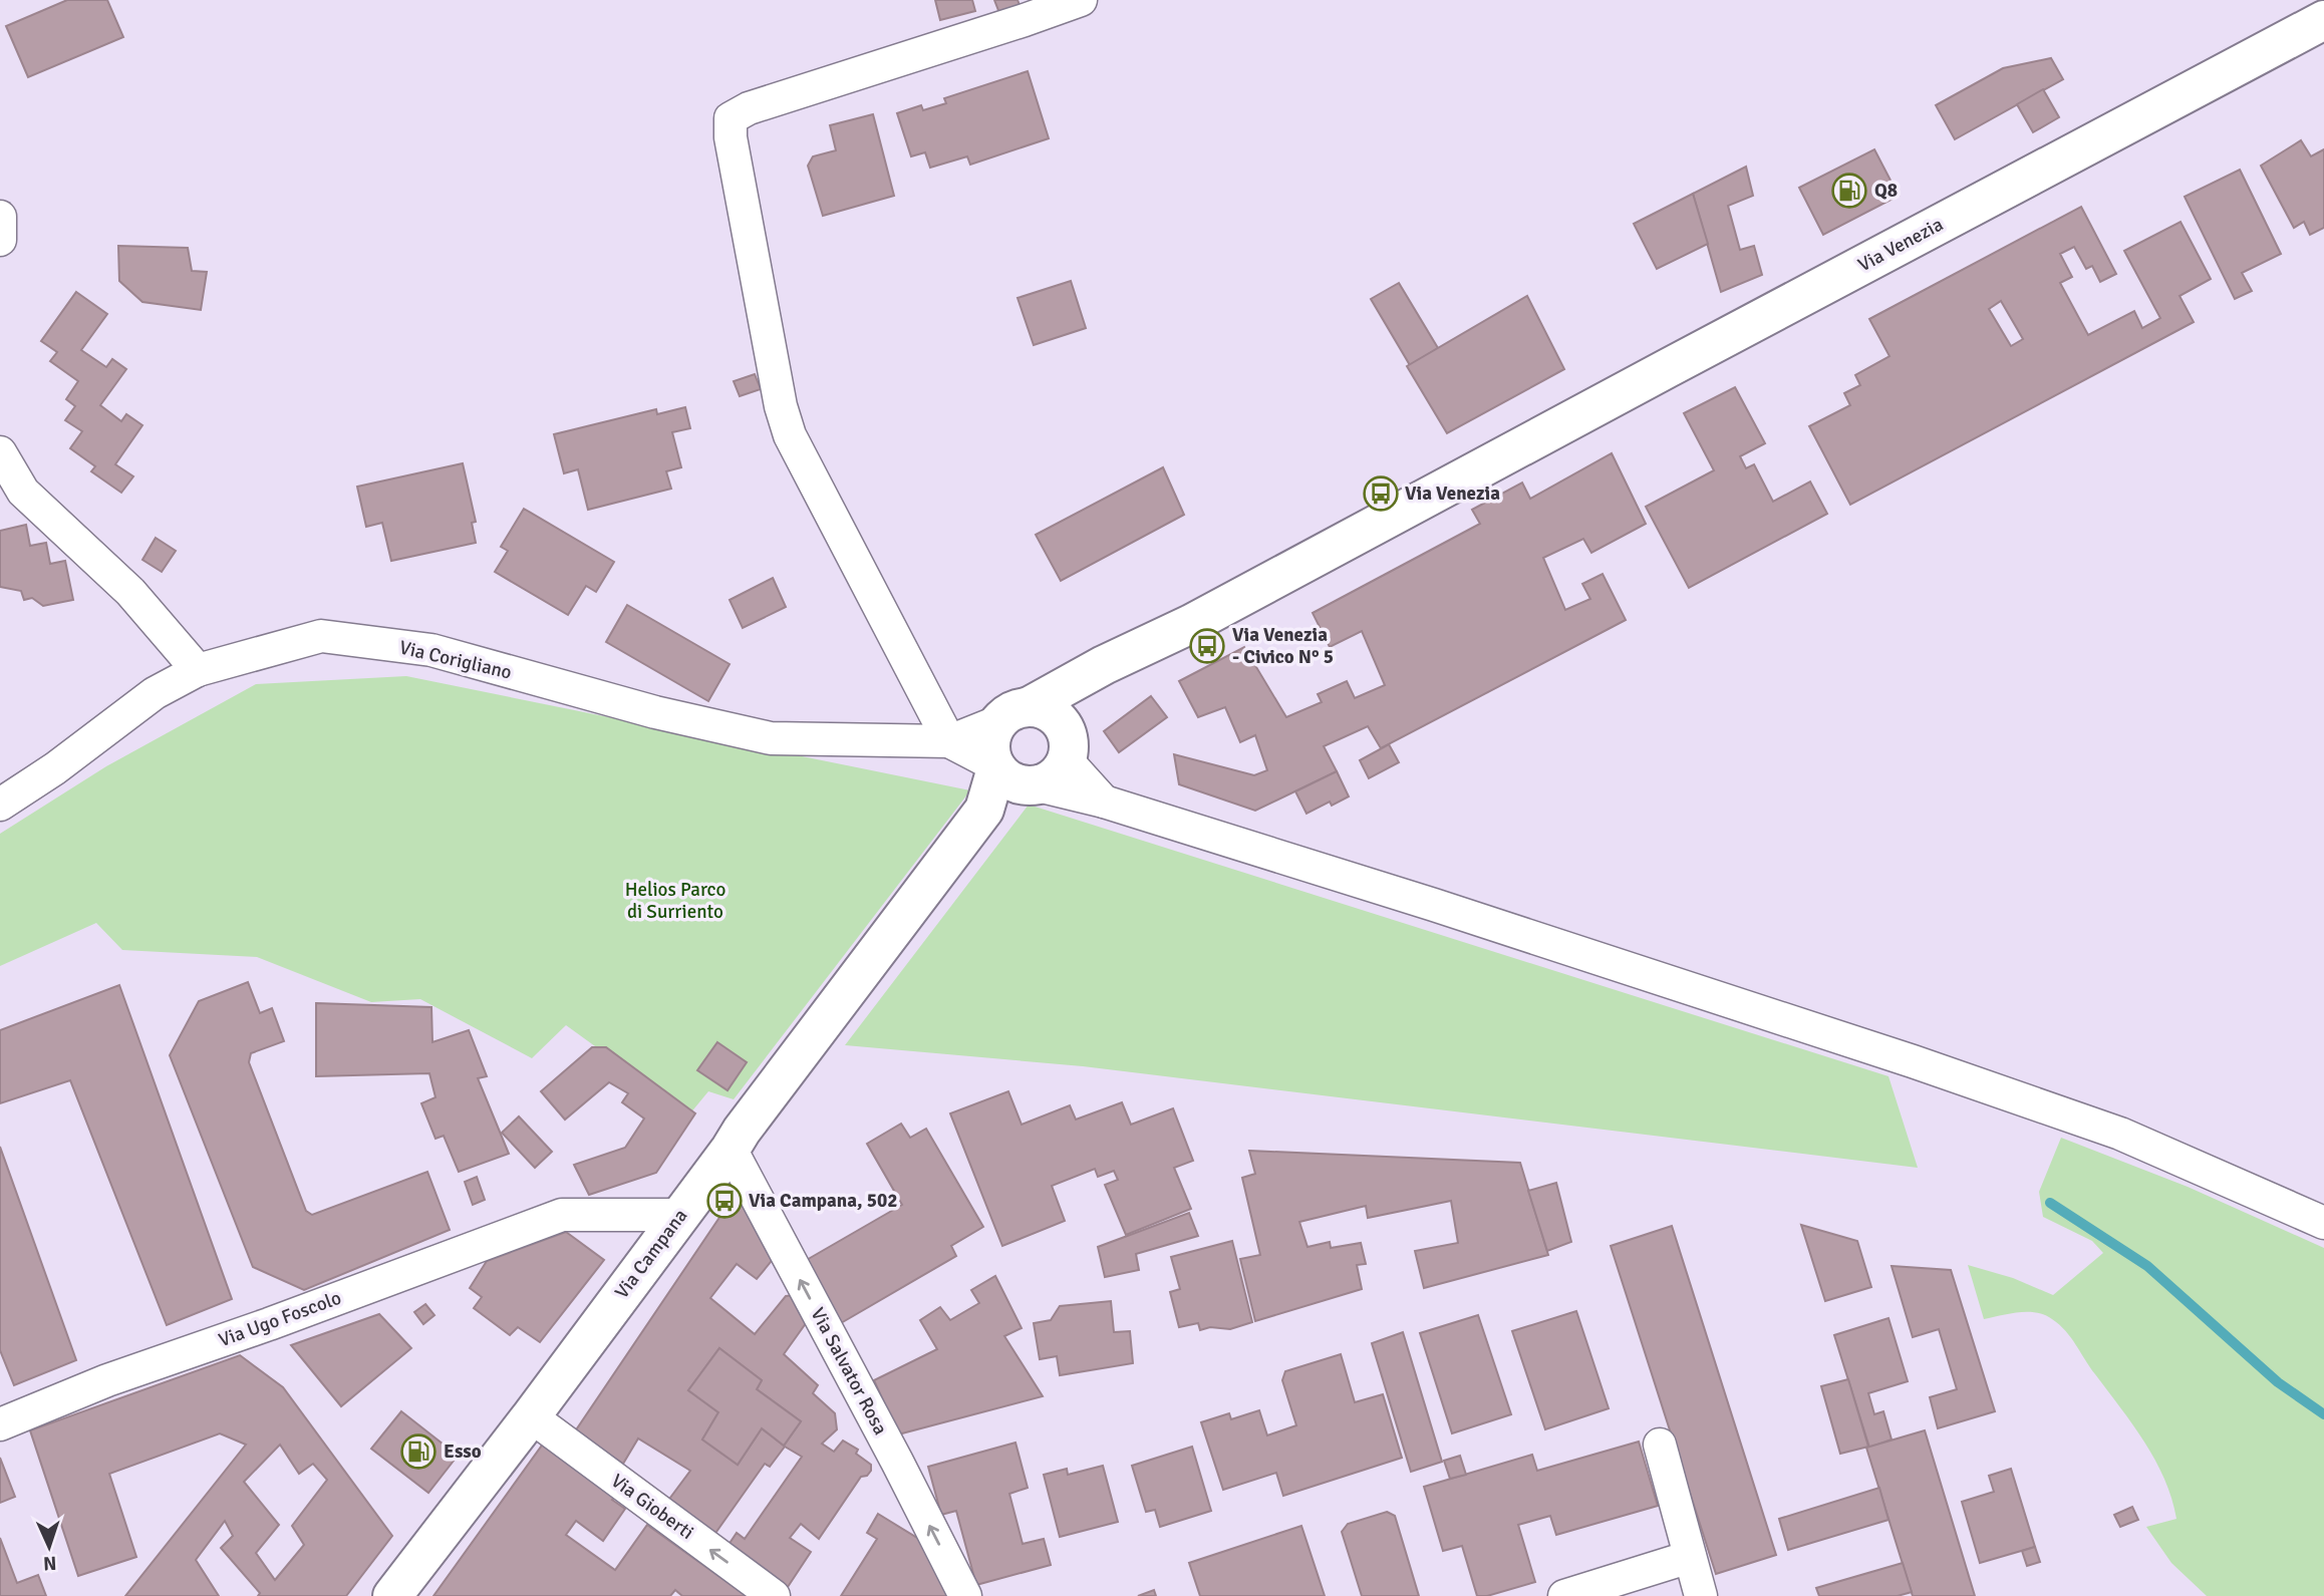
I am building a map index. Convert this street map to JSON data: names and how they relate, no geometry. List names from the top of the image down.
{
  "streets": {
    "main road": ["Via Venezia", "Via Campana"],
    "street": [
      "Via Corigliano",
      "Via Ugo Foscolo",
      "Via Salvator Rosa",
      "Via Gioberti"
    ]
  },
  "crossings": [
    ["Via Venezia", "Via Campana"],
    ["Via Campana", "Via Ugo Foscolo"],
    ["Via Campana", "Via Salvator Rosa"],
    ["Via Campana", "Via Gioberti"]
  ],
  "one_way": ["Via Salvator Rosa", "Via Gioberti"],
  "parks": ["Helios Parco di Surriento"],
  "places": {
    "fuel station": ["Q8", "Esso"],
    "bus stop": ["Via Venezia", "Via Venezia - Civico N° 5", "Via Campana, 502"]
  },
  "north": "bottom"
}
